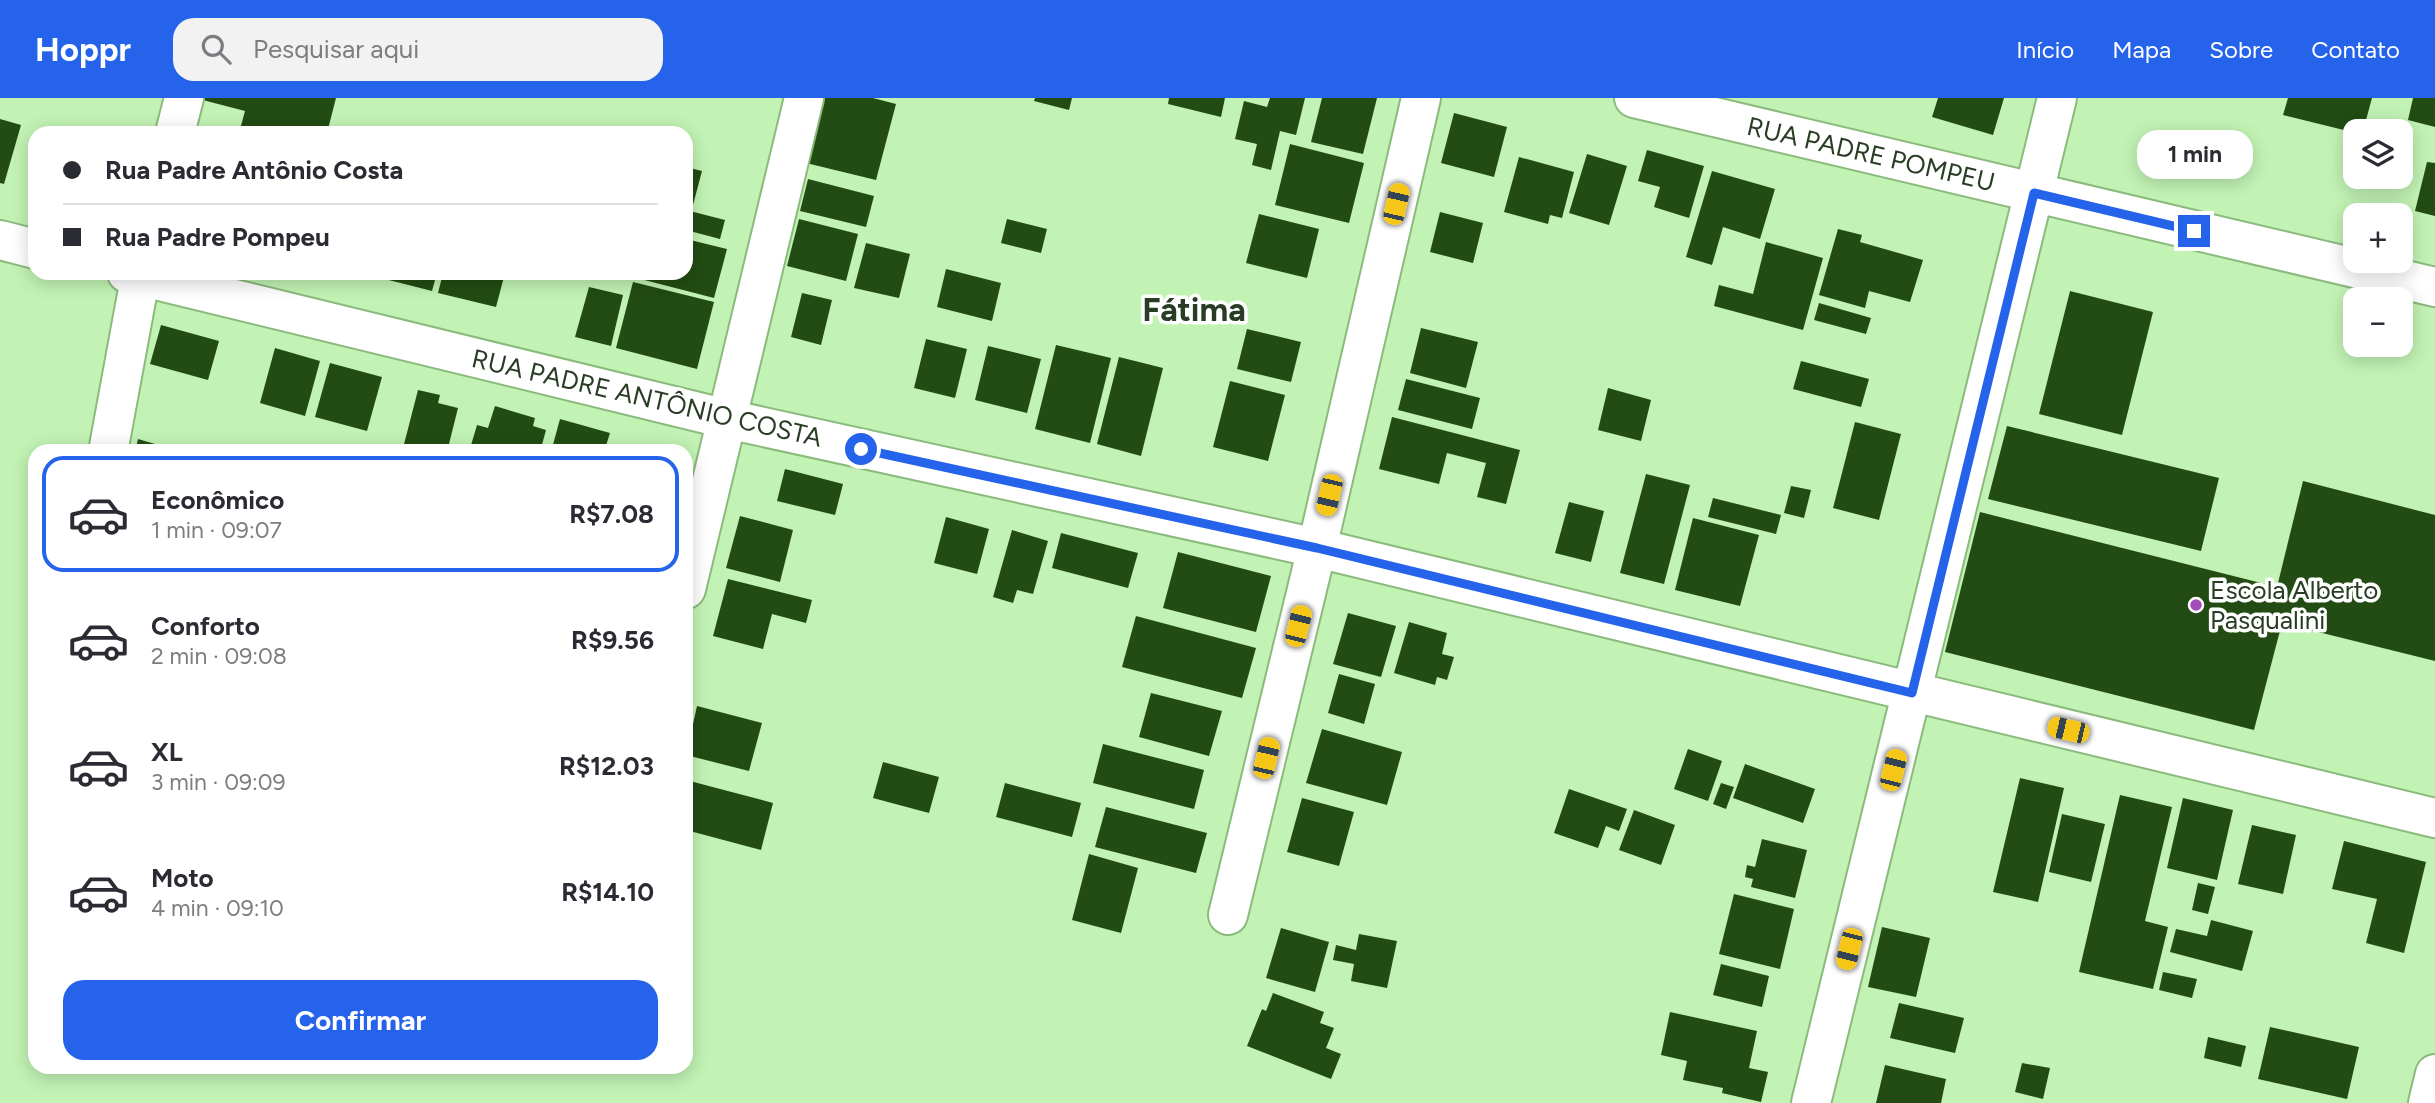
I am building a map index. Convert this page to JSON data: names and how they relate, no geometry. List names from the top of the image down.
{
  "streets": {
    "street": ["RUA PADRE POMPEU", "RUA PADRE ANTÔNIO COSTA"]
  },
  "districts": ["Fátima"],
  "places": ["Escola Alberto Pasqualini"],
  "page": {
    "header": "Hoppr",
    "search": "Pesquisar aqui",
    "nav": [
      "Início",
      "Mapa",
      "Sobre",
      "Contato"
    ],
    "map_buttons": ["+", "−"],
    "banner": ["Rua Padre Antônio Costa", "Rua Padre Pompeu"],
    "bubble": "1 min",
    "list": [
      {
        "name": "Econômico",
        "note": "1 min · 09:07",
        "value": "R$7.08"
      },
      {
        "name": "Conforto",
        "note": "2 min · 09:08",
        "value": "R$9.56"
      },
      {
        "name": "XL",
        "note": "3 min · 09:09",
        "value": "R$12.03"
      },
      {
        "name": "Moto",
        "note": "4 min · 09:10",
        "value": "R$14.10"
      }
    ],
    "buttons": "Confirmar"
  }
}
